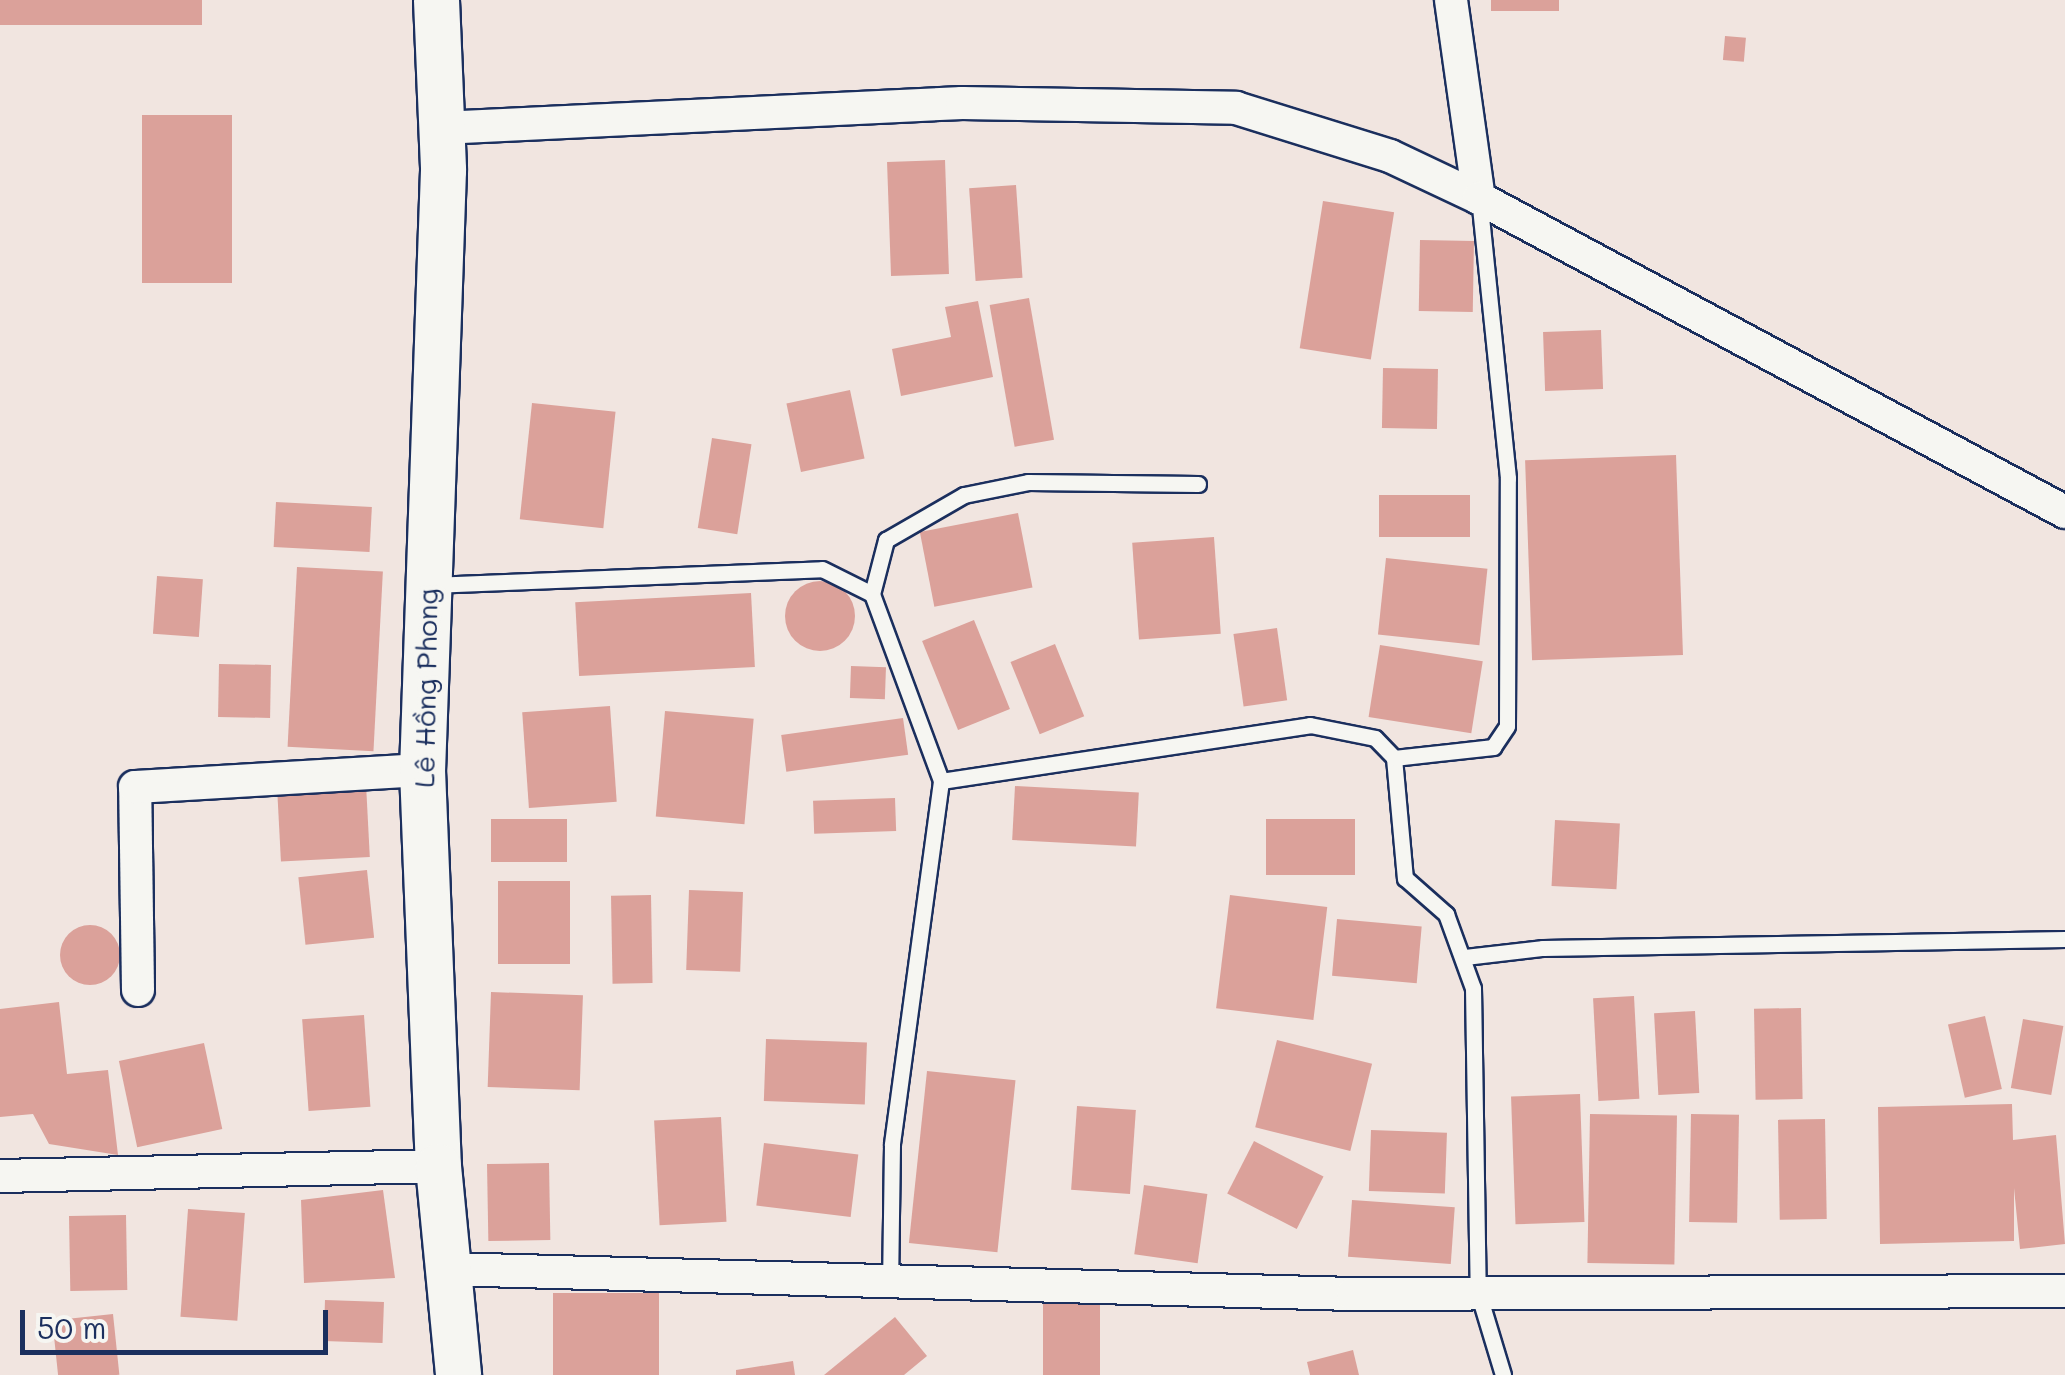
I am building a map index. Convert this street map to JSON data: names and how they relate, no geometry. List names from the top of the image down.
{
  "streets": {
    "street": ["Lê Hồng Phong"]
  },
  "scale_bar": "50 m"
}
